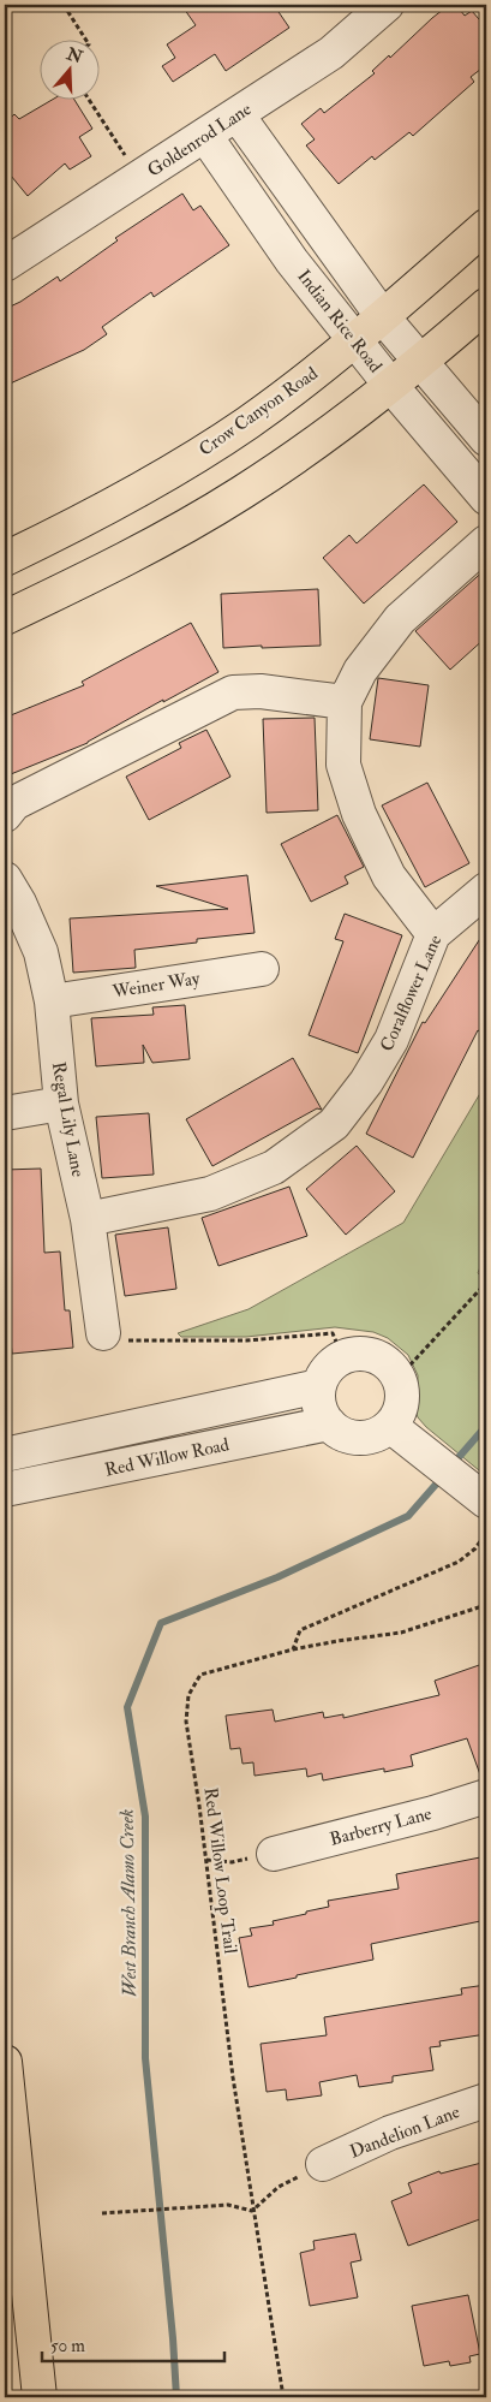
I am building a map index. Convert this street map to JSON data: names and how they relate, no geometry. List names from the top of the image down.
{
  "streets": {
    "main road": ["Crow Canyon Road"],
    "street": [
      "Goldenrod Lane",
      "Indian Rice Road",
      "Weiner Way",
      "Coralflower Lane",
      "Regal Lily Lane",
      "Red Willow Road",
      "Barberry Lane",
      "Dandelion Lane"
    ],
    "path": ["Red Willow Loop Trail"]
  },
  "crossings": [
    ["Goldenrod Lane", "Indian Rice Road"],
    ["Indian Rice Road", "Crow Canyon Road"],
    ["Weiner Way", "Regal Lily Lane"],
    ["Coralflower Lane", "Regal Lily Lane"]
  ],
  "water": ["West Branch Alamo Creek"],
  "scale_bar": "50 m",
  "north": "top"
}
